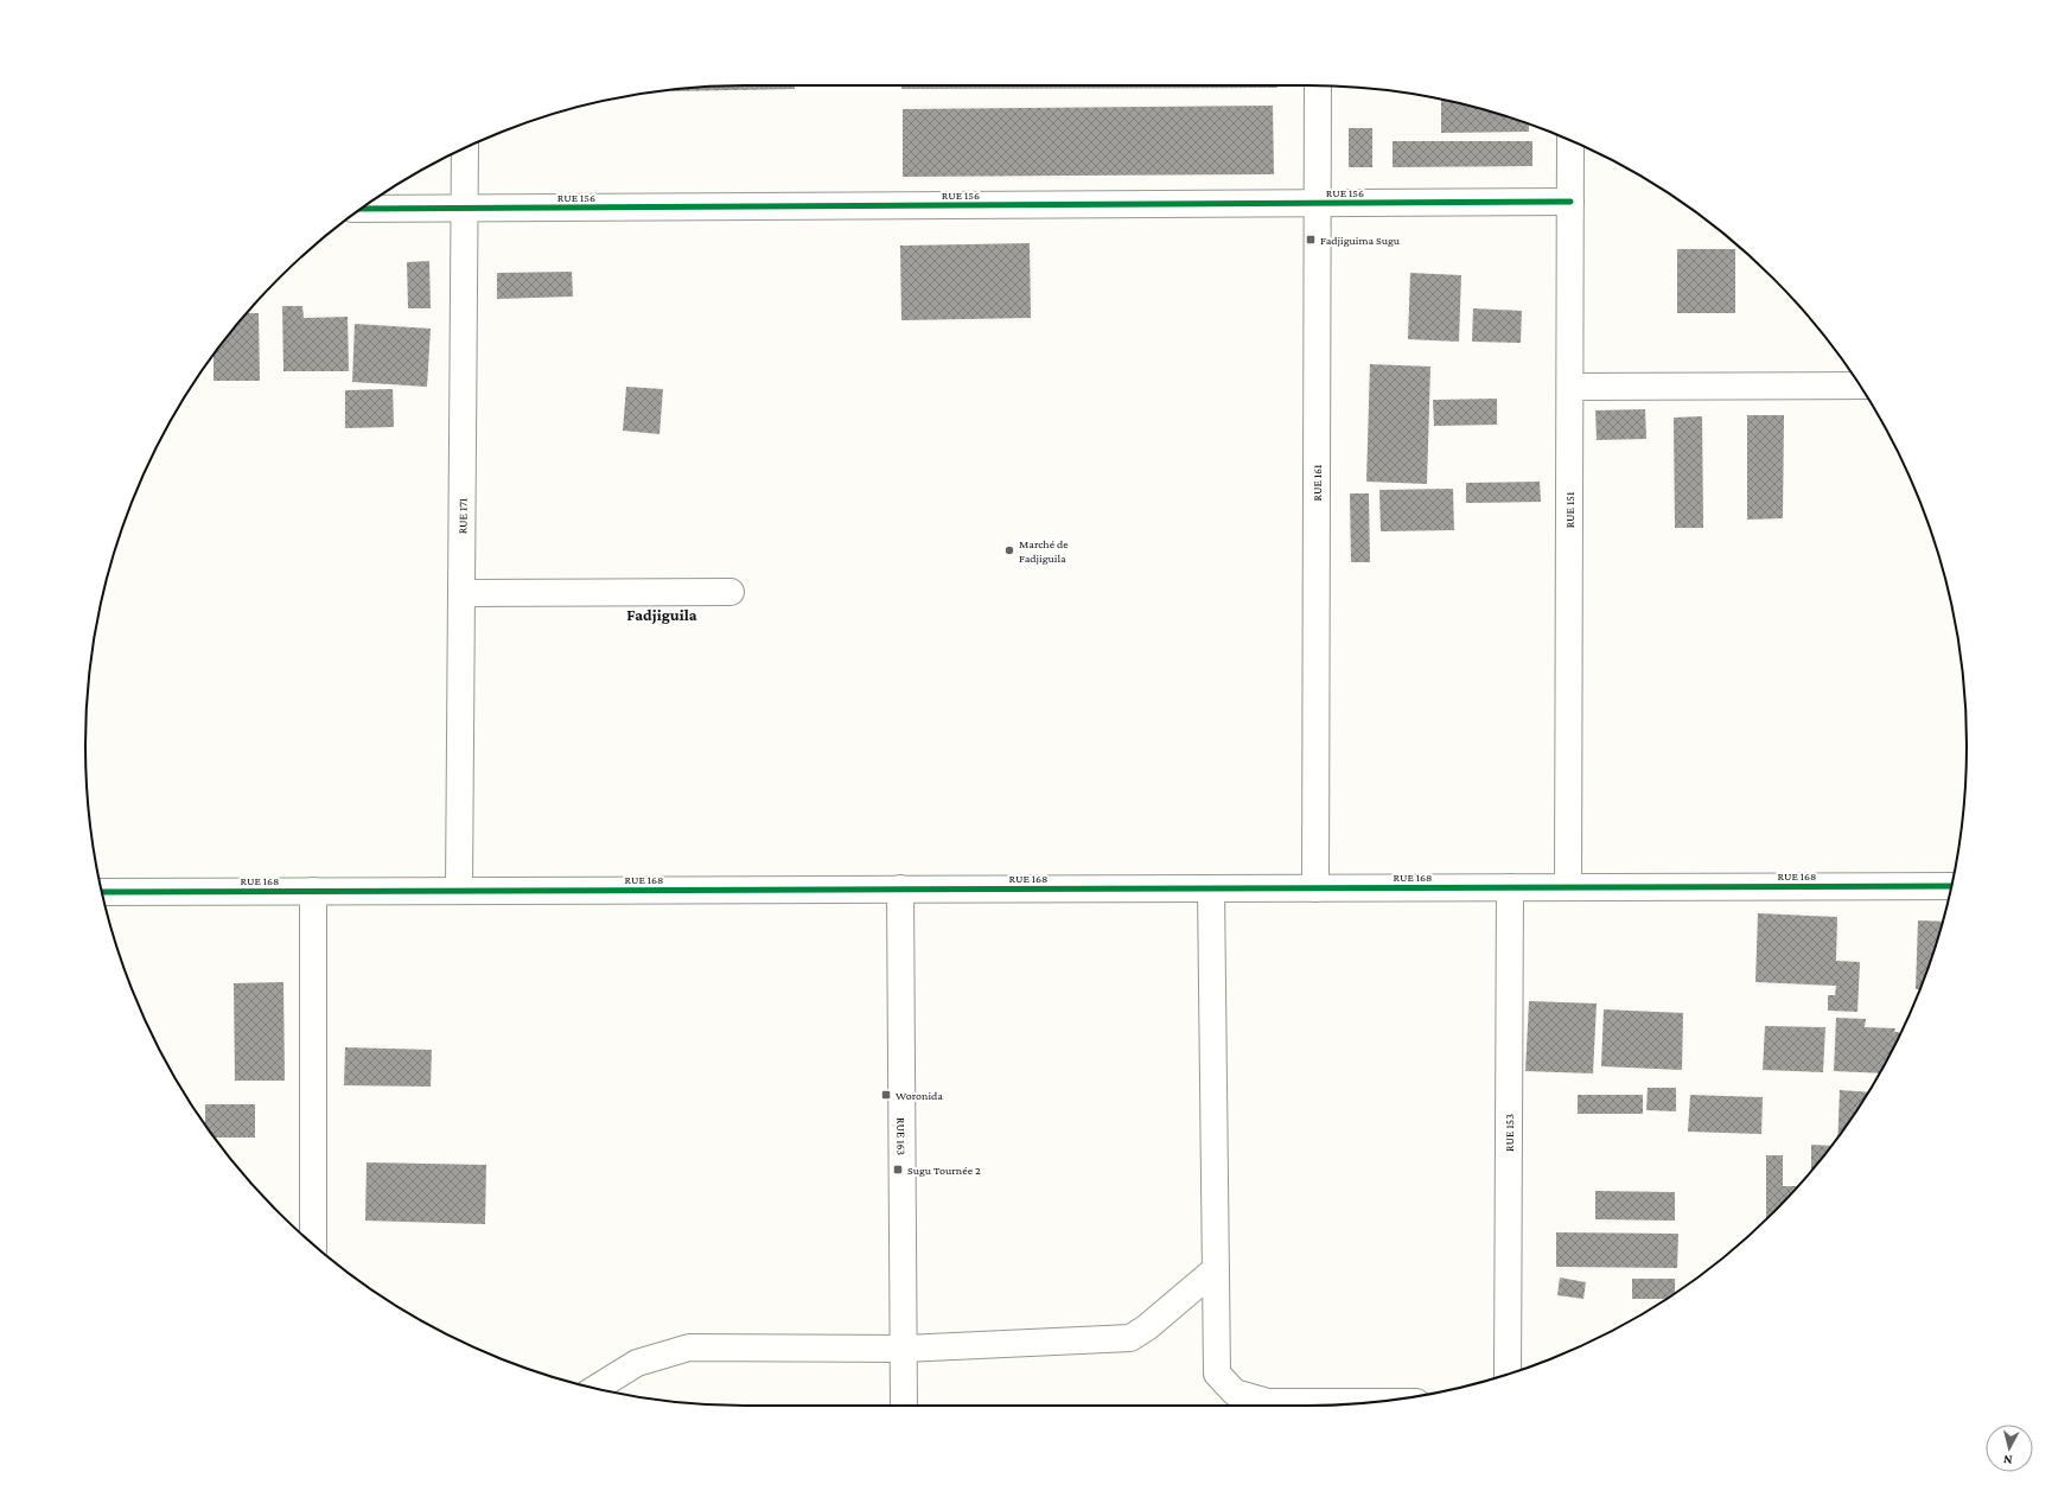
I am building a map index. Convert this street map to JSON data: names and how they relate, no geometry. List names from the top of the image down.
{
  "streets": {
    "street": [
      "RUE 156",
      "RUE 161",
      "RUE 151",
      "RUE 171",
      "RUE 168",
      "RUE 153",
      "RUE 163"
    ]
  },
  "crossings": [
    ["RUE 156", "RUE 161"],
    ["RUE 156", "RUE 151"],
    ["RUE 156", "RUE 171"],
    ["RUE 161", "RUE 168"],
    ["RUE 151", "RUE 168"],
    ["RUE 171", "RUE 168"],
    ["RUE 168", "RUE 153"],
    ["RUE 168", "RUE 163"]
  ],
  "districts": ["Fadjiguila"],
  "places": {
    "transit": ["Fadjiguima Sugu", "Woronida", "Sugu Tournée 2"],
    "other": ["Marché de Fadjiguila"]
  },
  "north": "bottom"
}
